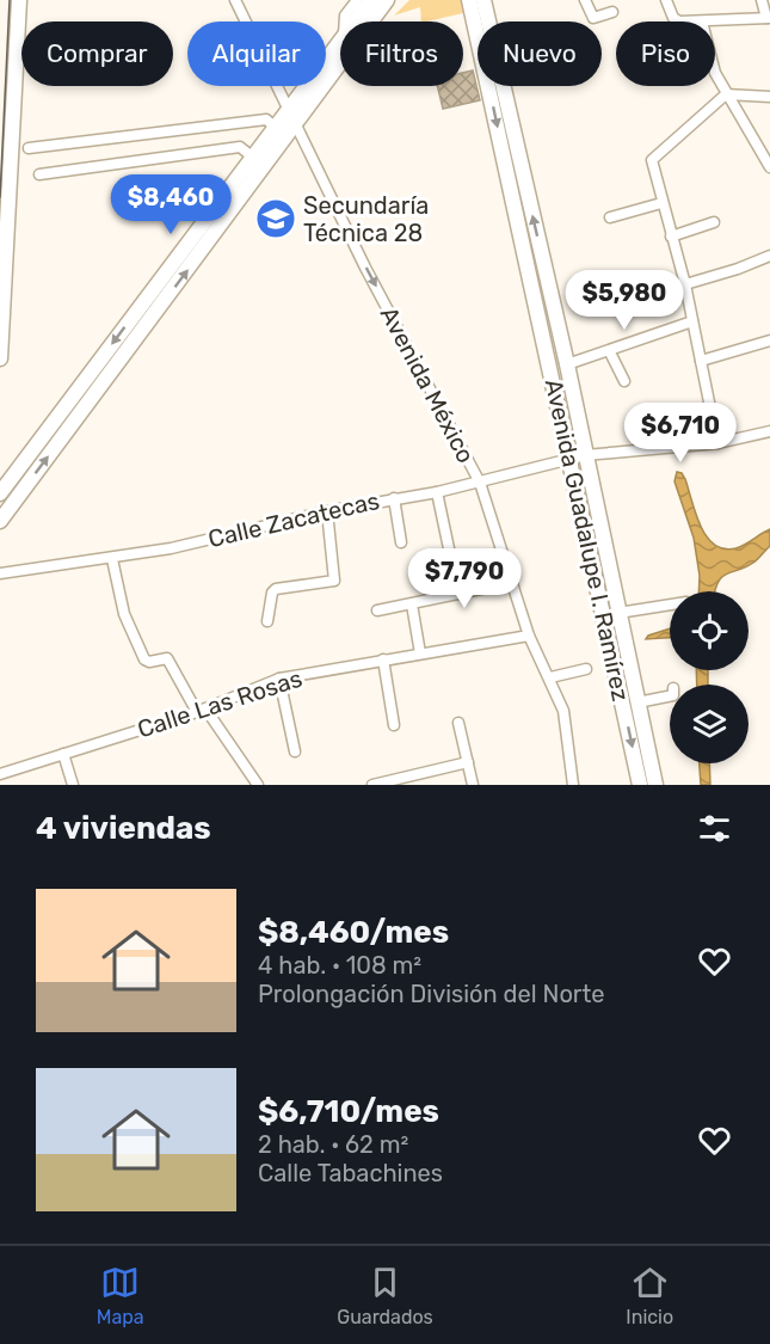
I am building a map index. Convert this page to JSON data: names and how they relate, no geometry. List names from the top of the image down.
{
  "streets": {
    "main road": ["Avenida Guadalupe I. Ramírez"],
    "street": ["Avenida México", "Calle Zacatecas", "Calle Las Rosas"]
  },
  "crossings": [
    ["Avenida México", "Calle Zacatecas"],
    ["Avenida México", "Calle Las Rosas"],
    ["Calle Zacatecas", "Avenida Guadalupe I. Ramírez"]
  ],
  "one_way": ["Avenida México"],
  "places": {
    "school or university": ["Secundaría Técnica 28"]
  },
  "page": {
    "chip": [
      "Comprar",
      "Alquilar",
      "Filtros",
      "Nuevo",
      "Piso"
    ],
    "price": [
      "$8,460",
      "$5,980",
      "$6,710",
      "$7,790"
    ],
    "heading": "4 viviendas",
    "list": [
      {
        "name": "$8,460/mes",
        "note": "4 hab. · 108 m² · Prolongación División del Norte"
      },
      {
        "name": "$6,710/mes",
        "note": "2 hab. · 62 m² · Calle Tabachines"
      }
    ],
    "tabs": ["Mapa", "Guardados", "Inicio"]
  }
}
